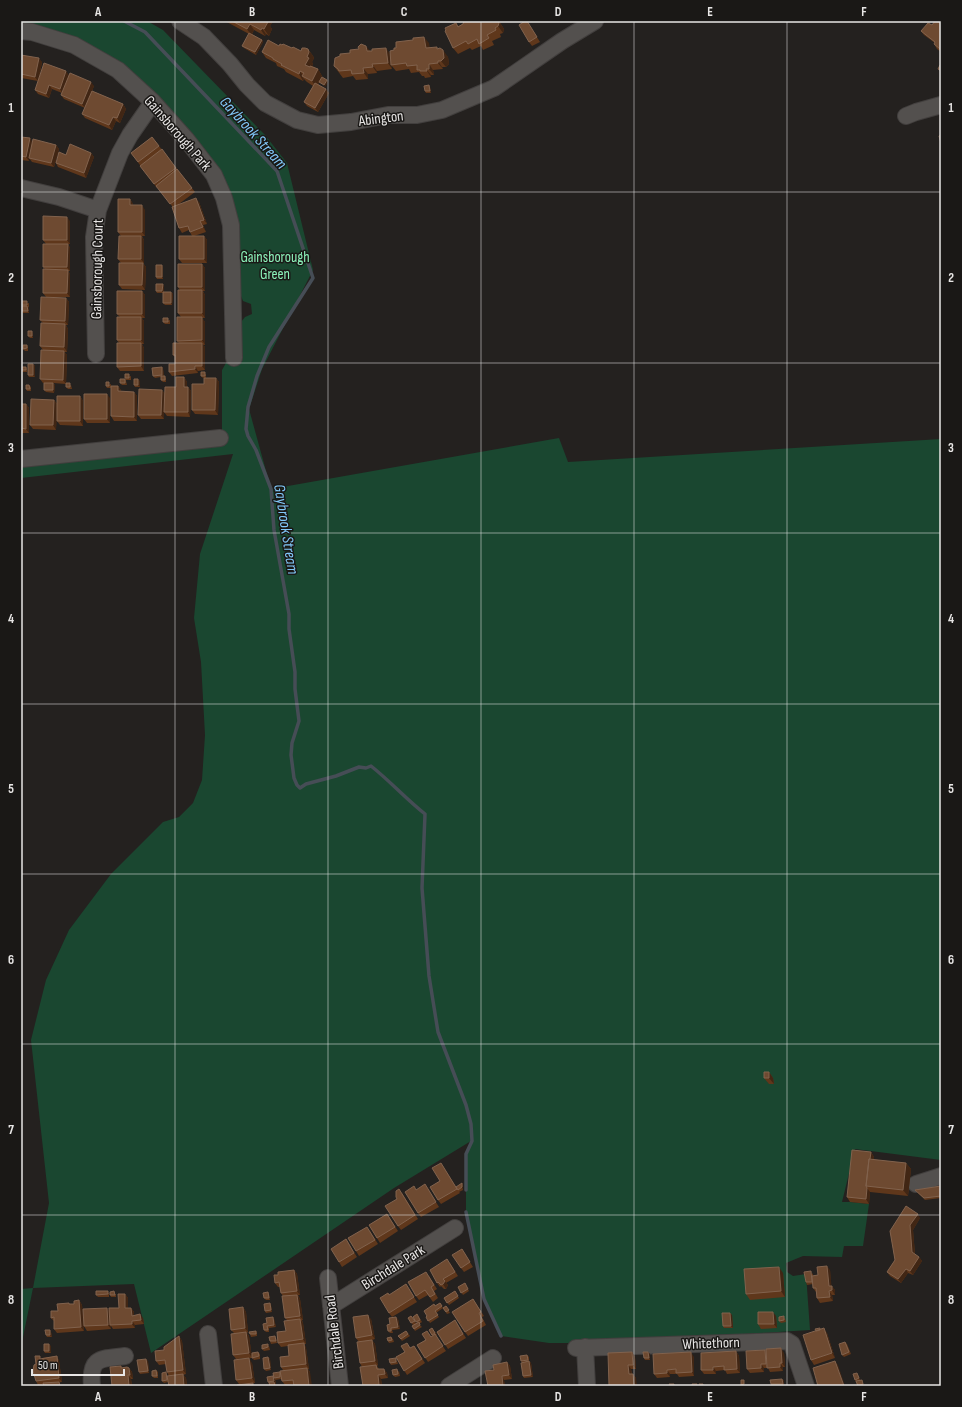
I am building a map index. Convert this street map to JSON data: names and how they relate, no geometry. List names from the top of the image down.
{
  "streets": {
    "street": [
      "Abington",
      "Gainsborough Park",
      "Gainsborough Court",
      "Birchdale Park",
      "Birchdale Road",
      "Whitethorn"
    ]
  },
  "crossings": [
    ["Gainsborough Park", "Gainsborough Court"],
    ["Birchdale Park", "Birchdale Road"]
  ],
  "water": ["Gaybrook Stream"],
  "parks": ["Gainsborough Green"],
  "scale_bar": "50 m",
  "grid": {
    "columns": [
      "A",
      "B",
      "C",
      "D",
      "E",
      "F"
    ],
    "rows": [
      "1",
      "2",
      "3",
      "4",
      "5",
      "6",
      "7",
      "8"
    ]
  }
}
